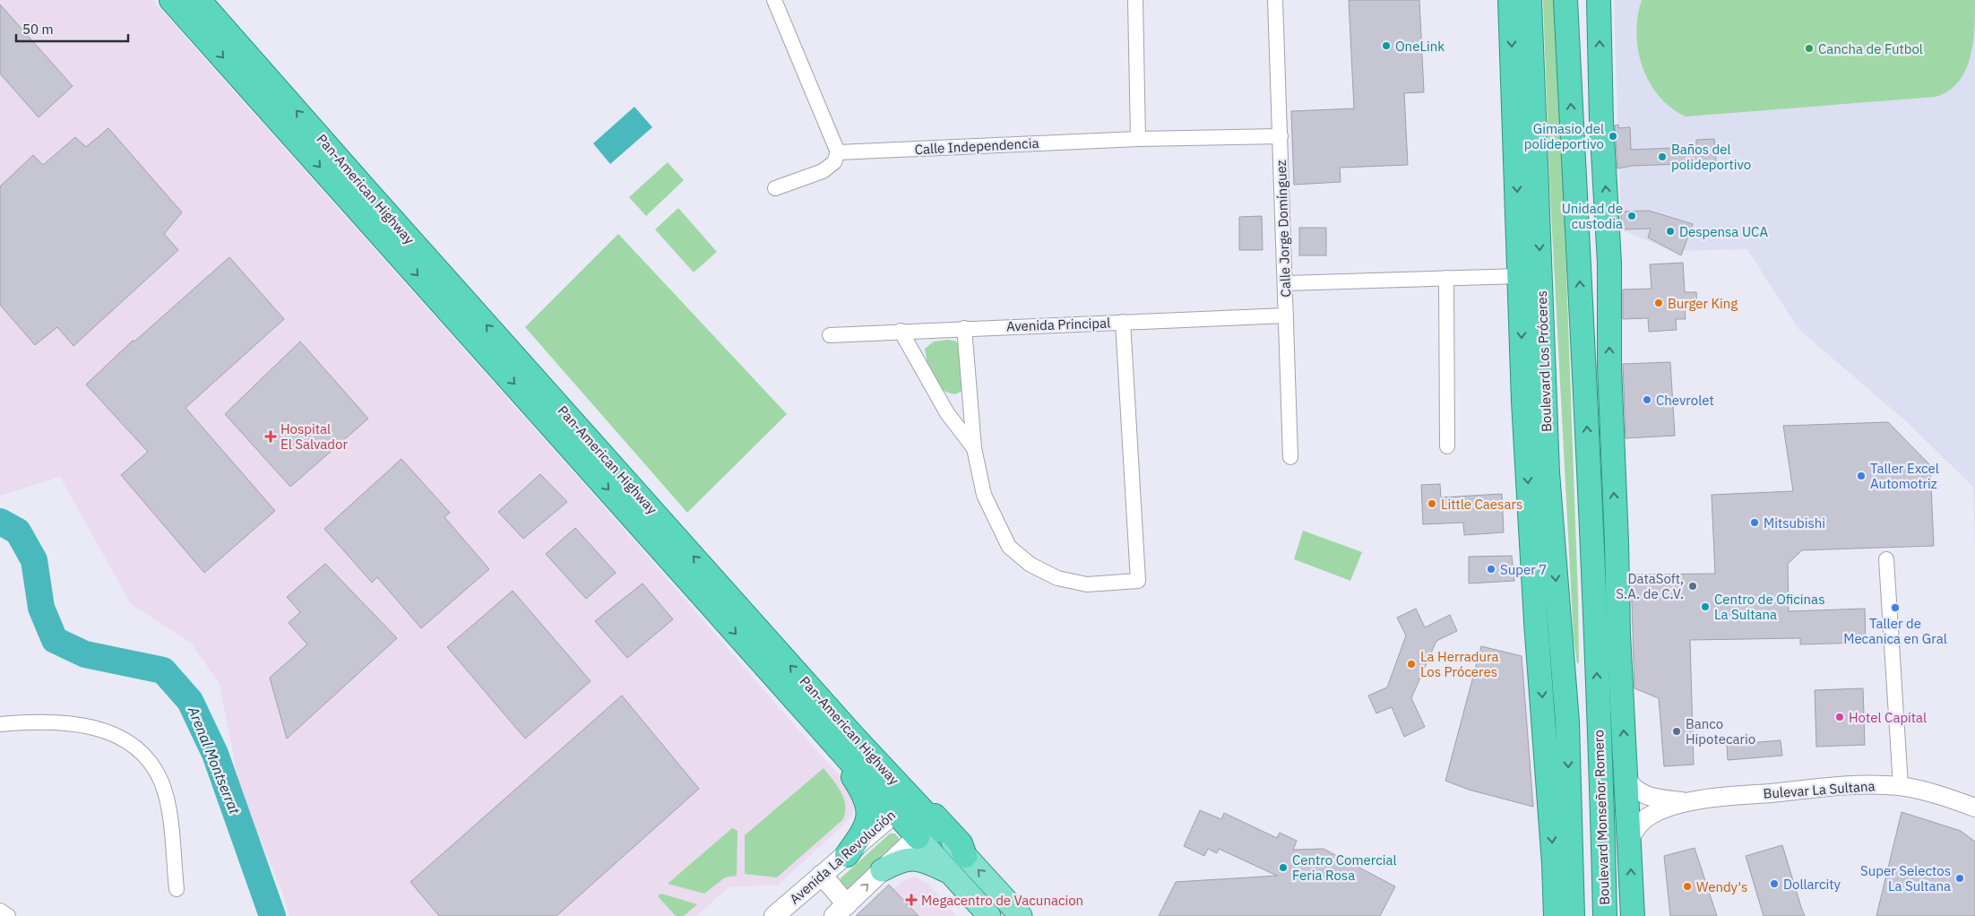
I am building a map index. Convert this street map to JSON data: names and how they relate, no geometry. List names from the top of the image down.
{
  "streets": {
    "highway": ["Pan-American Highway", "Boulevard Los Próceres", "Boulevard Monseñor Romero"],
    "main road": ["Avenida La Revolución"],
    "street": [
      "Calle Independencia",
      "Calle Jorge Domínguez",
      "Avenida Principal",
      "Bulevar La Sultana"
    ]
  },
  "crossings": [
    ["Calle Independencia", "Calle Jorge Domínguez"],
    ["Pan-American Highway", "Avenida La Revolución"],
    ["Calle Jorge Domínguez", "Avenida Principal"]
  ],
  "water": ["Arenal Montserrat"],
  "places": {
    "other": [
      "OneLink",
      "Cancha de Futbol",
      "Gimasio del polideportivo",
      "Baños del polideportivo",
      "Unidad de custodia",
      "Despensa UCA",
      "Burger King",
      "Chevrolet",
      "Taller Excel Automotriz",
      "Little Caesars",
      "Mitsubishi",
      "Super 7",
      "DataSoft, S.A. de C.V.",
      "Centro de Oficinas La Sultana",
      "Taller de Mecanica en Gral",
      "La Herradura Los Próceres",
      "Hotel Capital",
      "Banco Hipotecario",
      "Centro Comercial Feria Rosa",
      "Super Selectos La Sultana",
      "Dollarcity",
      "Wendy's"
    ],
    "health": ["Hospital El Salvador", "Megacentro de Vacunacion"]
  },
  "scale_bar": "50 m"
}
